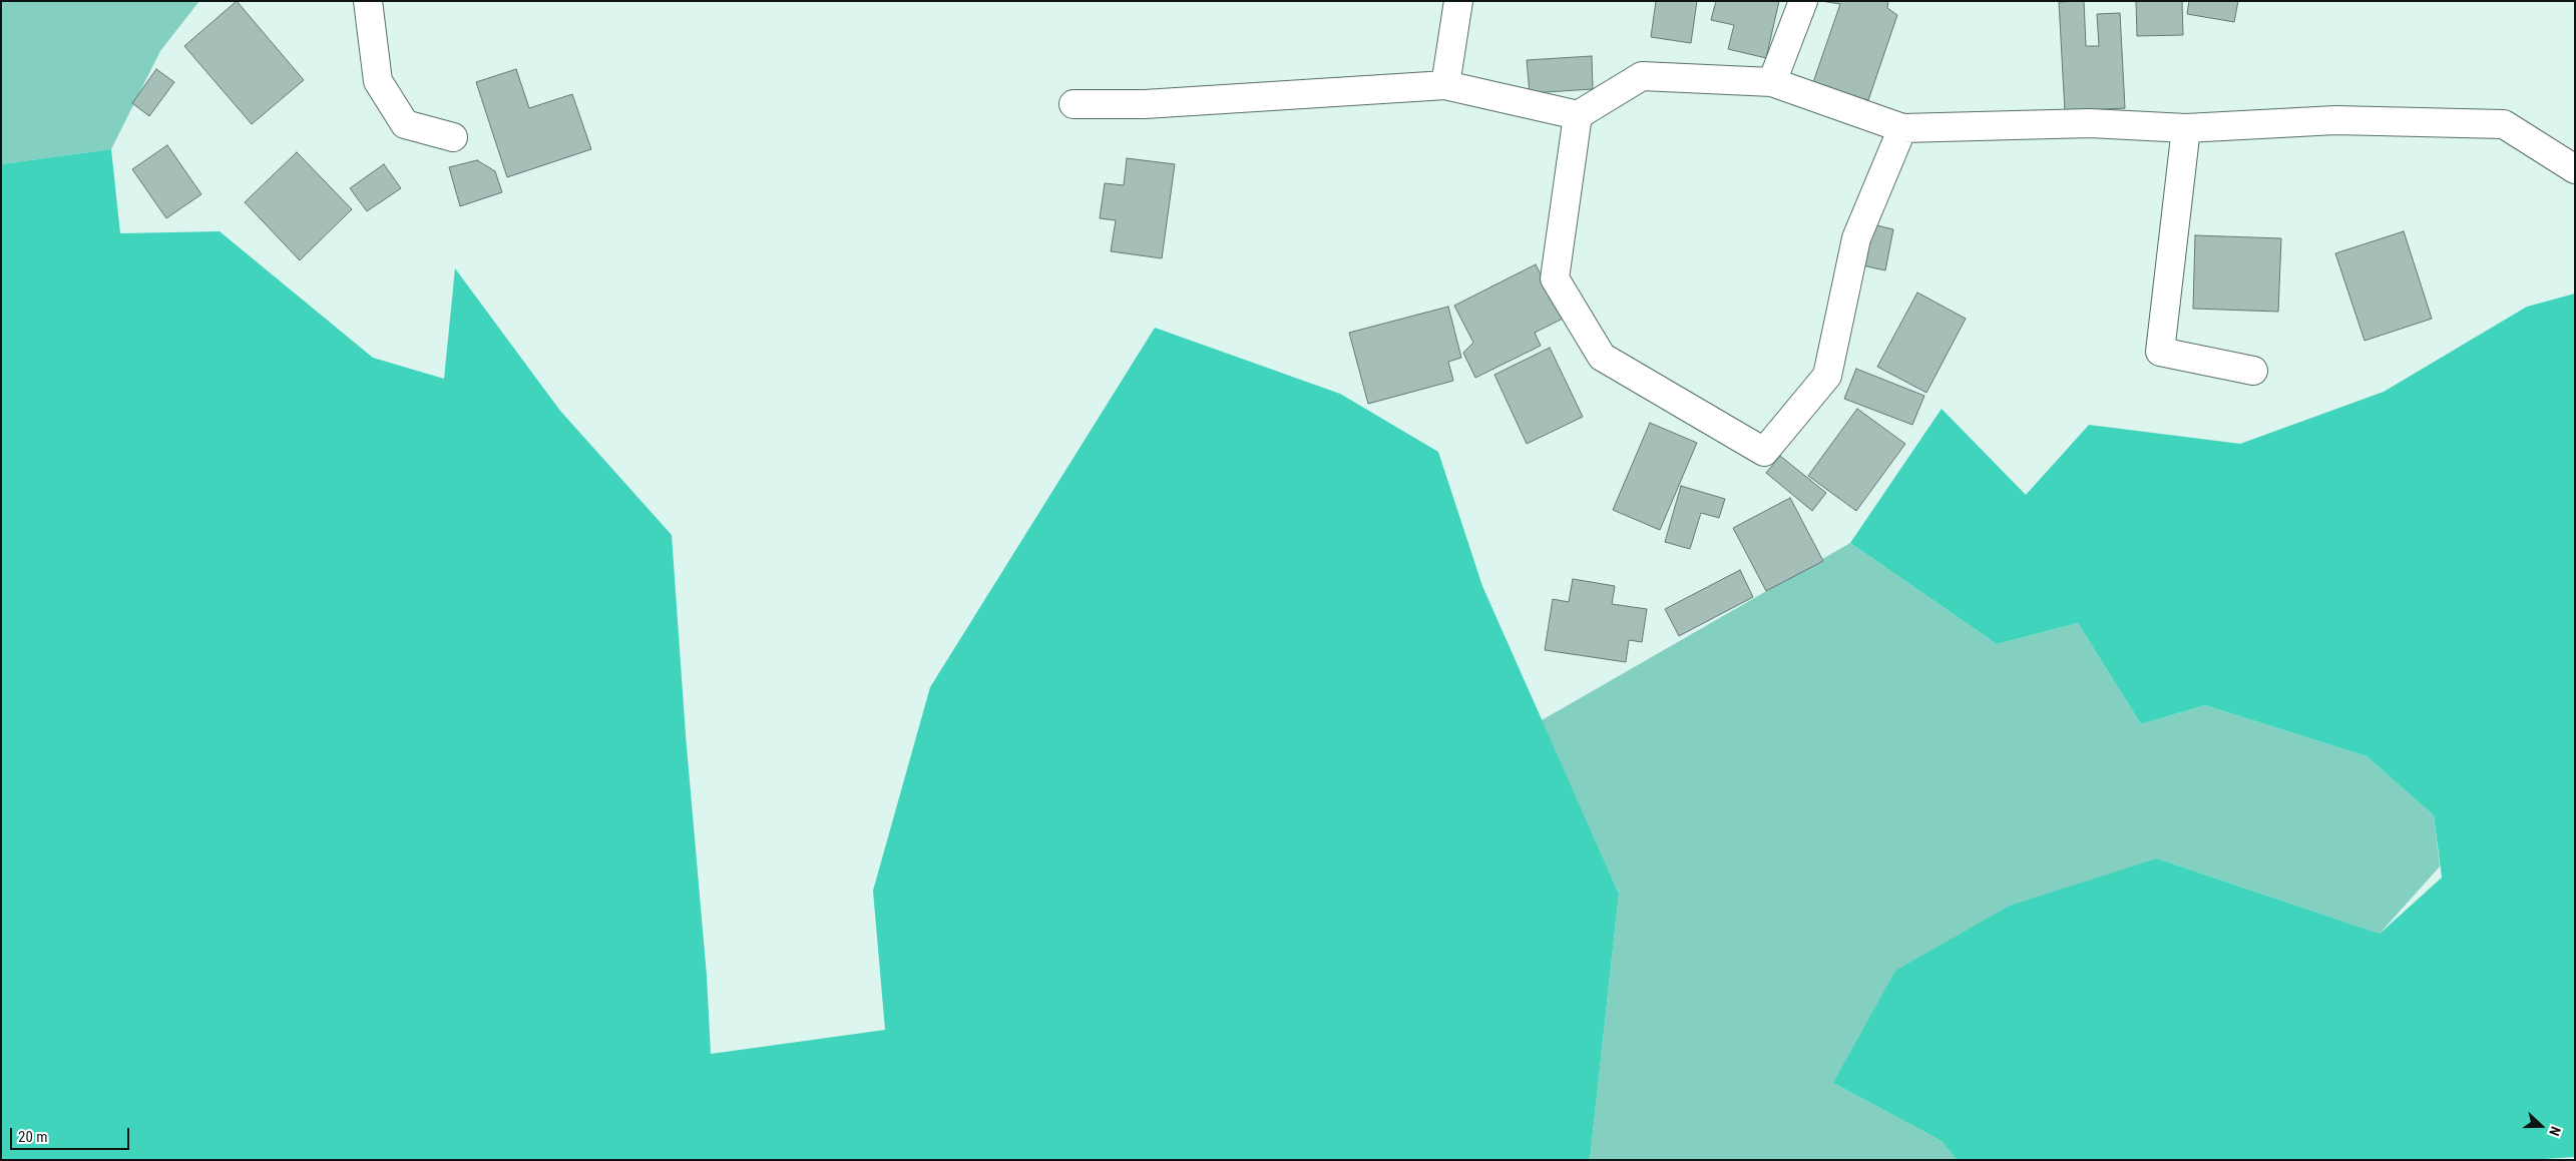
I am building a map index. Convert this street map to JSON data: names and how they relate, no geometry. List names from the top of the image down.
{
  "scale_bar": "20 m",
  "north": "right"
}
